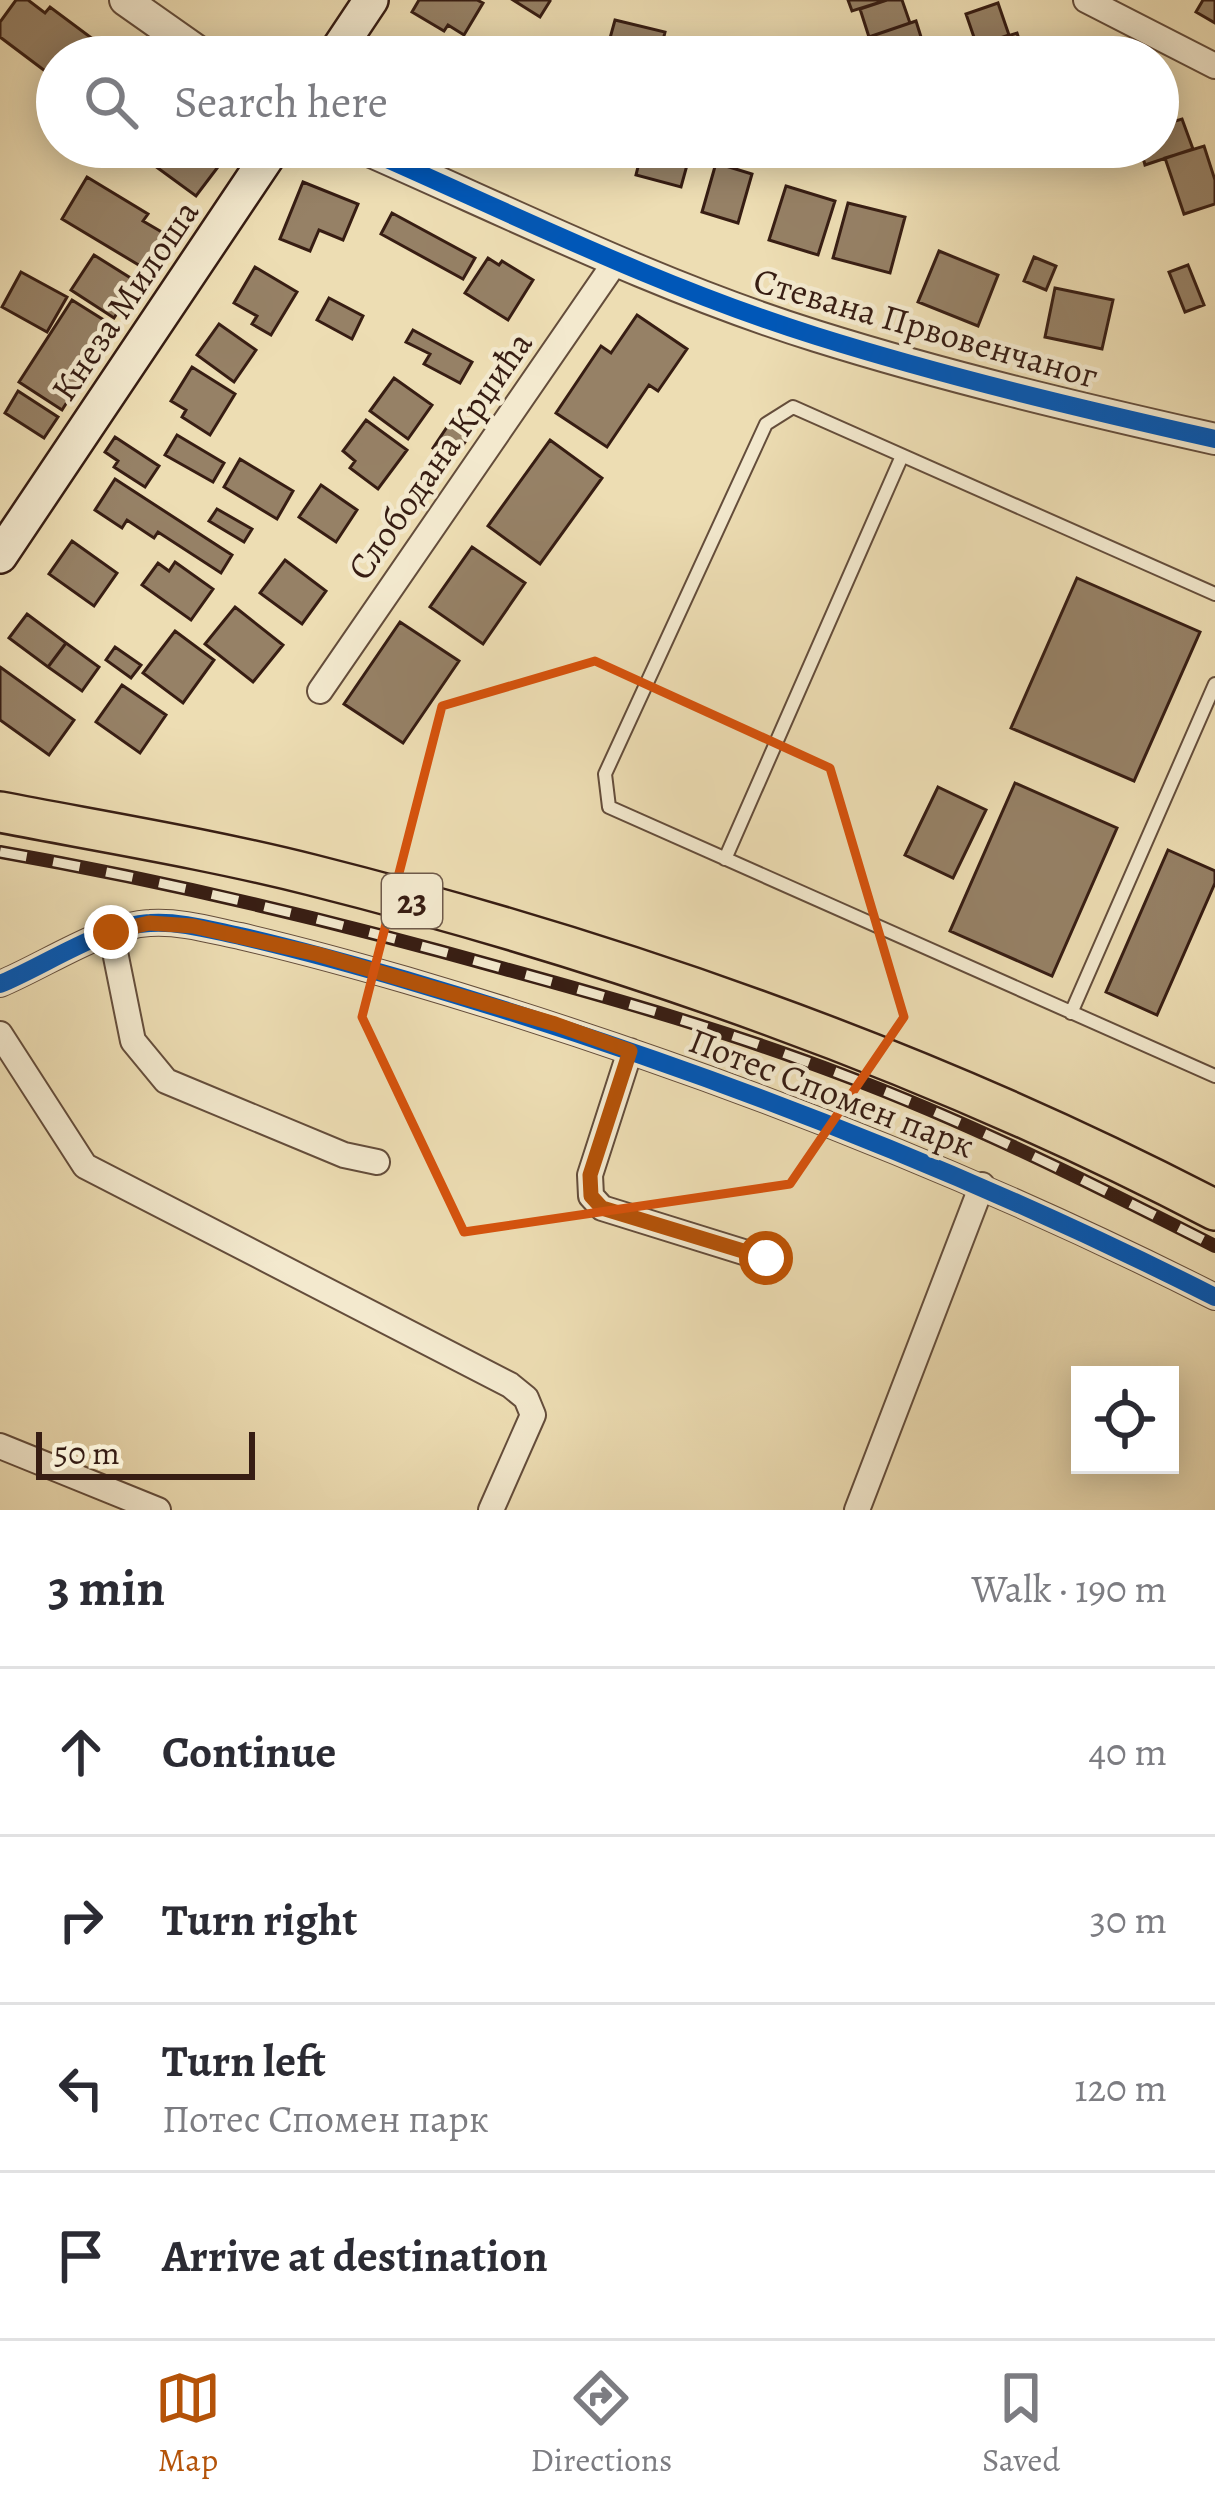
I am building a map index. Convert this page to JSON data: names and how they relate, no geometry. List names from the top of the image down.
{
  "streets": {
    "main road": ["Кнеза Милоша", "23"],
    "street": ["Стевана Првовенчаног", "Слободана Крџића", "Потес Спомен парк"]
  },
  "crossings": [
    ["Стевана Првовенчаног", "Слободана Крџића"]
  ],
  "scale_bar": "50 m",
  "page": {
    "search": "Search here",
    "scale": "50 m",
    "heading": ["3 min", "Walk · 190 m"],
    "list": [
      ["Continue", "40 m"],
      ["Turn right", "30 m"],
      ["Turn left", "Потес Спомен парк", "120 m"],
      "Arrive at destination"
    ],
    "nav": ["Map", "Directions", "Saved"]
  }
}
